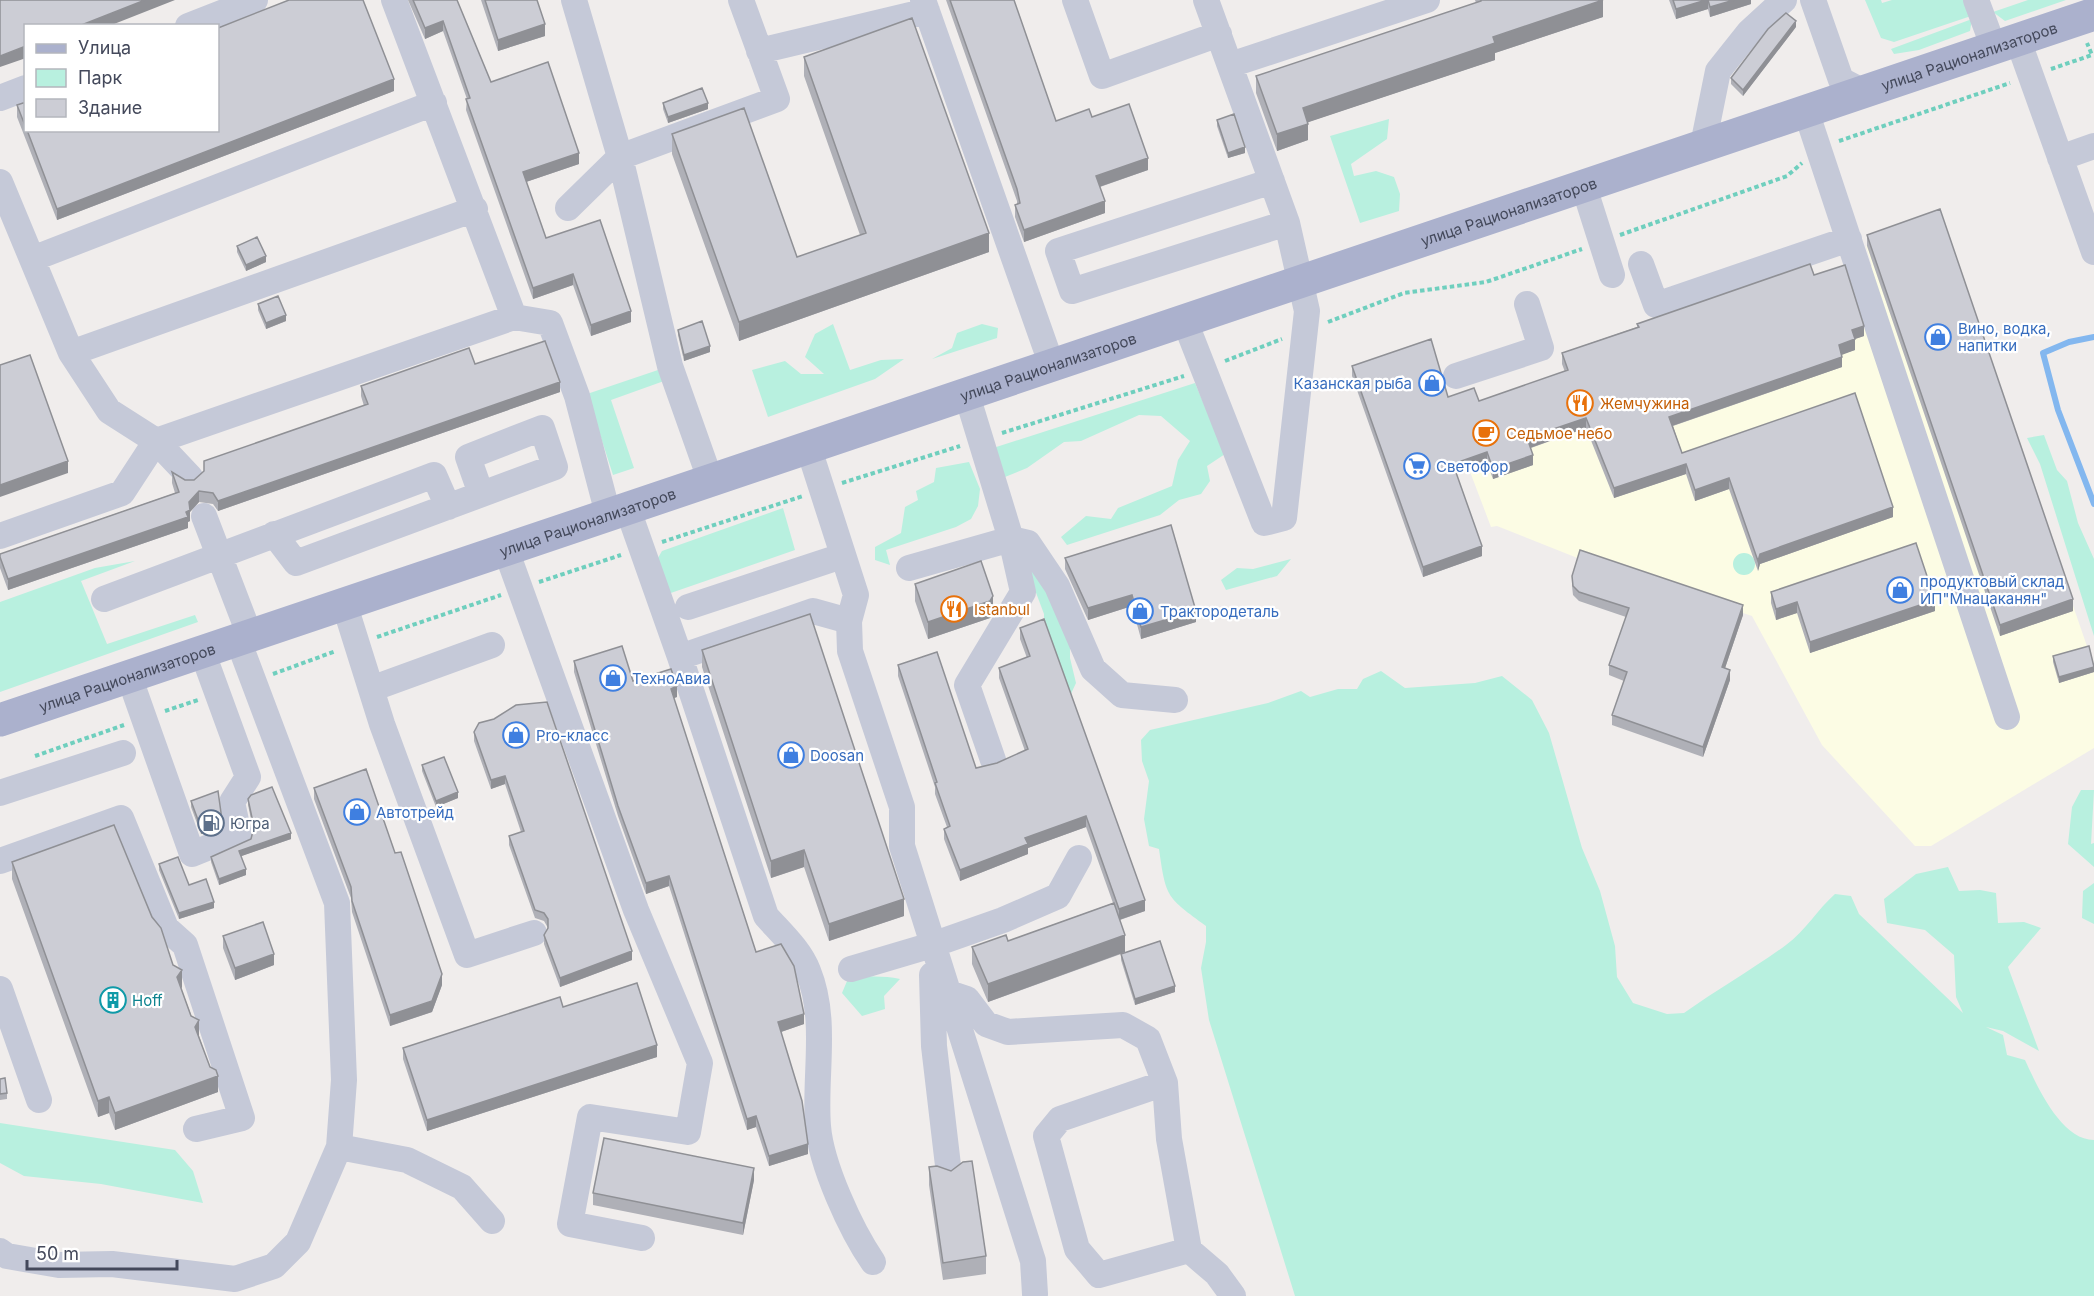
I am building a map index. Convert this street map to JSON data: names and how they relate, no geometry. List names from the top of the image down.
{
  "streets": {
    "main road": ["улица Рационализаторов"]
  },
  "places": {
    "shop": [
      "Вино, водка, напитки",
      "Казанская рыба",
      "продуктовый склад ИП\"Мнацаканян\"",
      "Трактородеталь",
      "ТехноАвиа",
      "Pro-класс",
      "Doosan",
      "Автотрейд"
    ],
    "restaurant": ["Жемчужина", "Istanbul"],
    "cafe": ["Седьмое небо"],
    "supermarket": ["Светофор"],
    "fuel station": ["Югра"],
    "building": ["Hoff"]
  },
  "legend": ["Улица", "Парк", "Здание"],
  "scale_bar": "50 m"
}
